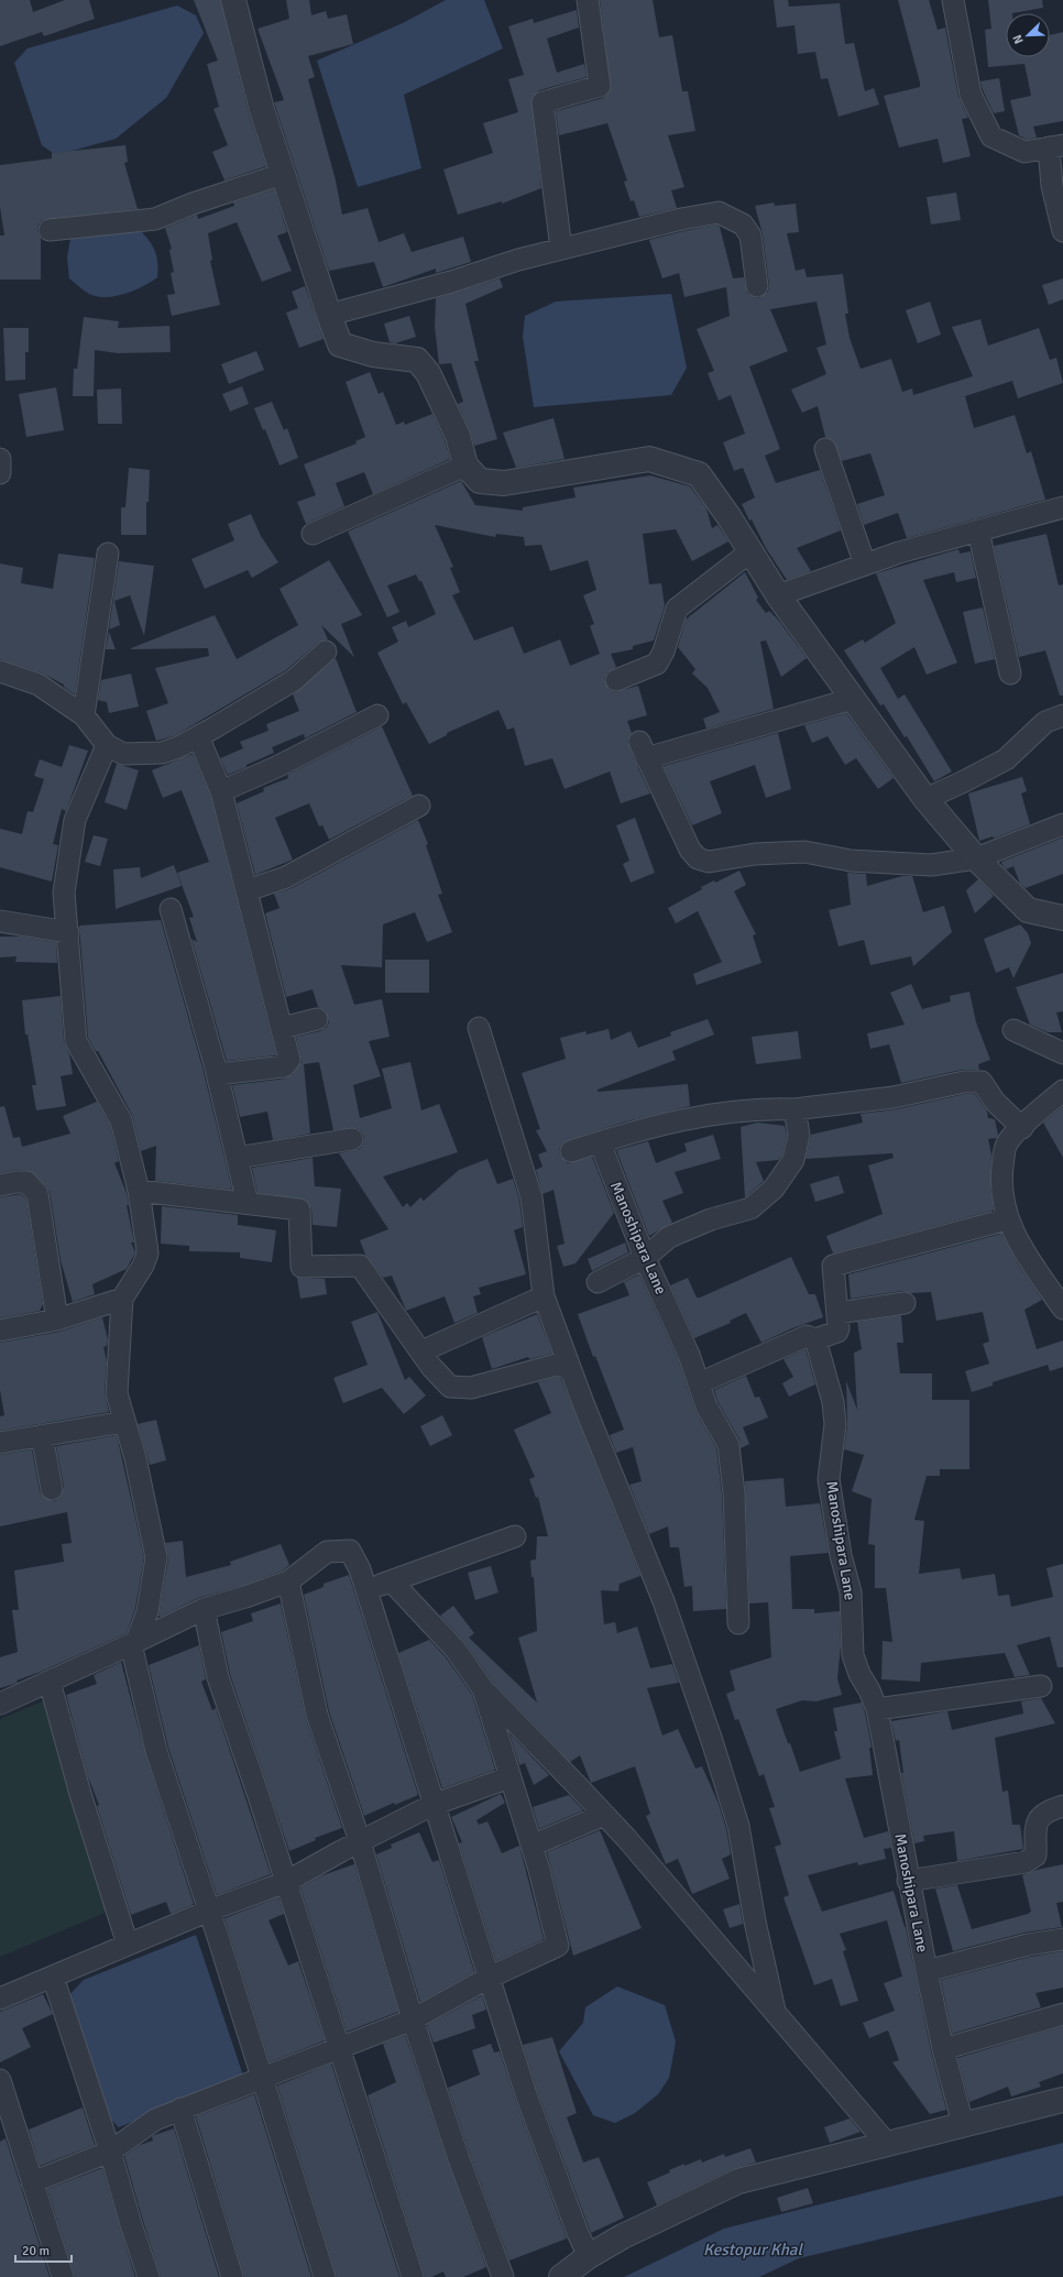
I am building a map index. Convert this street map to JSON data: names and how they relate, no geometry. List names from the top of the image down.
{
  "streets": {
    "street": ["Manoshipara Lane"]
  },
  "water": ["Kestopur Khal"],
  "scale_bar": "20 m",
  "north": "bottom left"
}
